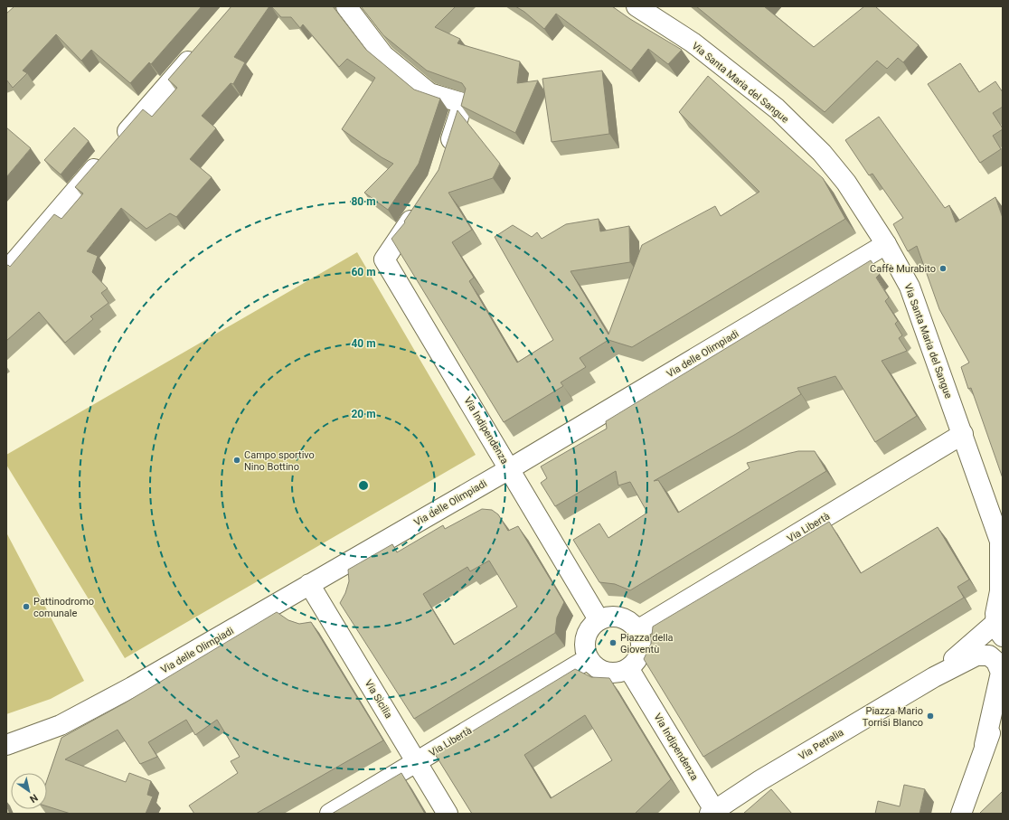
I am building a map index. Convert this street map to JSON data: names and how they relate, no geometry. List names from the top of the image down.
{
  "streets": {
    "street": [
      "Via Santa Maria del Sangue",
      "Via delle Olimpiadi",
      "Via Indipendenza",
      "Via Libertà",
      "Via Sicilia",
      "Via Petralia"
    ]
  },
  "crossings": [
    ["Via Santa Maria del Sangue", "Via delle Olimpiadi"],
    ["Via Santa Maria del Sangue", "Via Libertà"],
    ["Via delle Olimpiadi", "Via Indipendenza"],
    ["Via delle Olimpiadi", "Via Sicilia"],
    ["Via Indipendenza", "Via Libertà"],
    ["Via Indipendenza", "Via Petralia"],
    ["Via Libertà", "Via Sicilia"]
  ],
  "places": [
    "Caffè Murabito",
    "Campo sportivo Nino Bottino",
    "Pattinodromo comunale",
    "Piazza della Gioventù",
    "Piazza Mario Torrisi Blanco"
  ],
  "north": "bottom right",
  "rings": [
    "80 m",
    "60 m",
    "40 m",
    "20 m"
  ]
}
